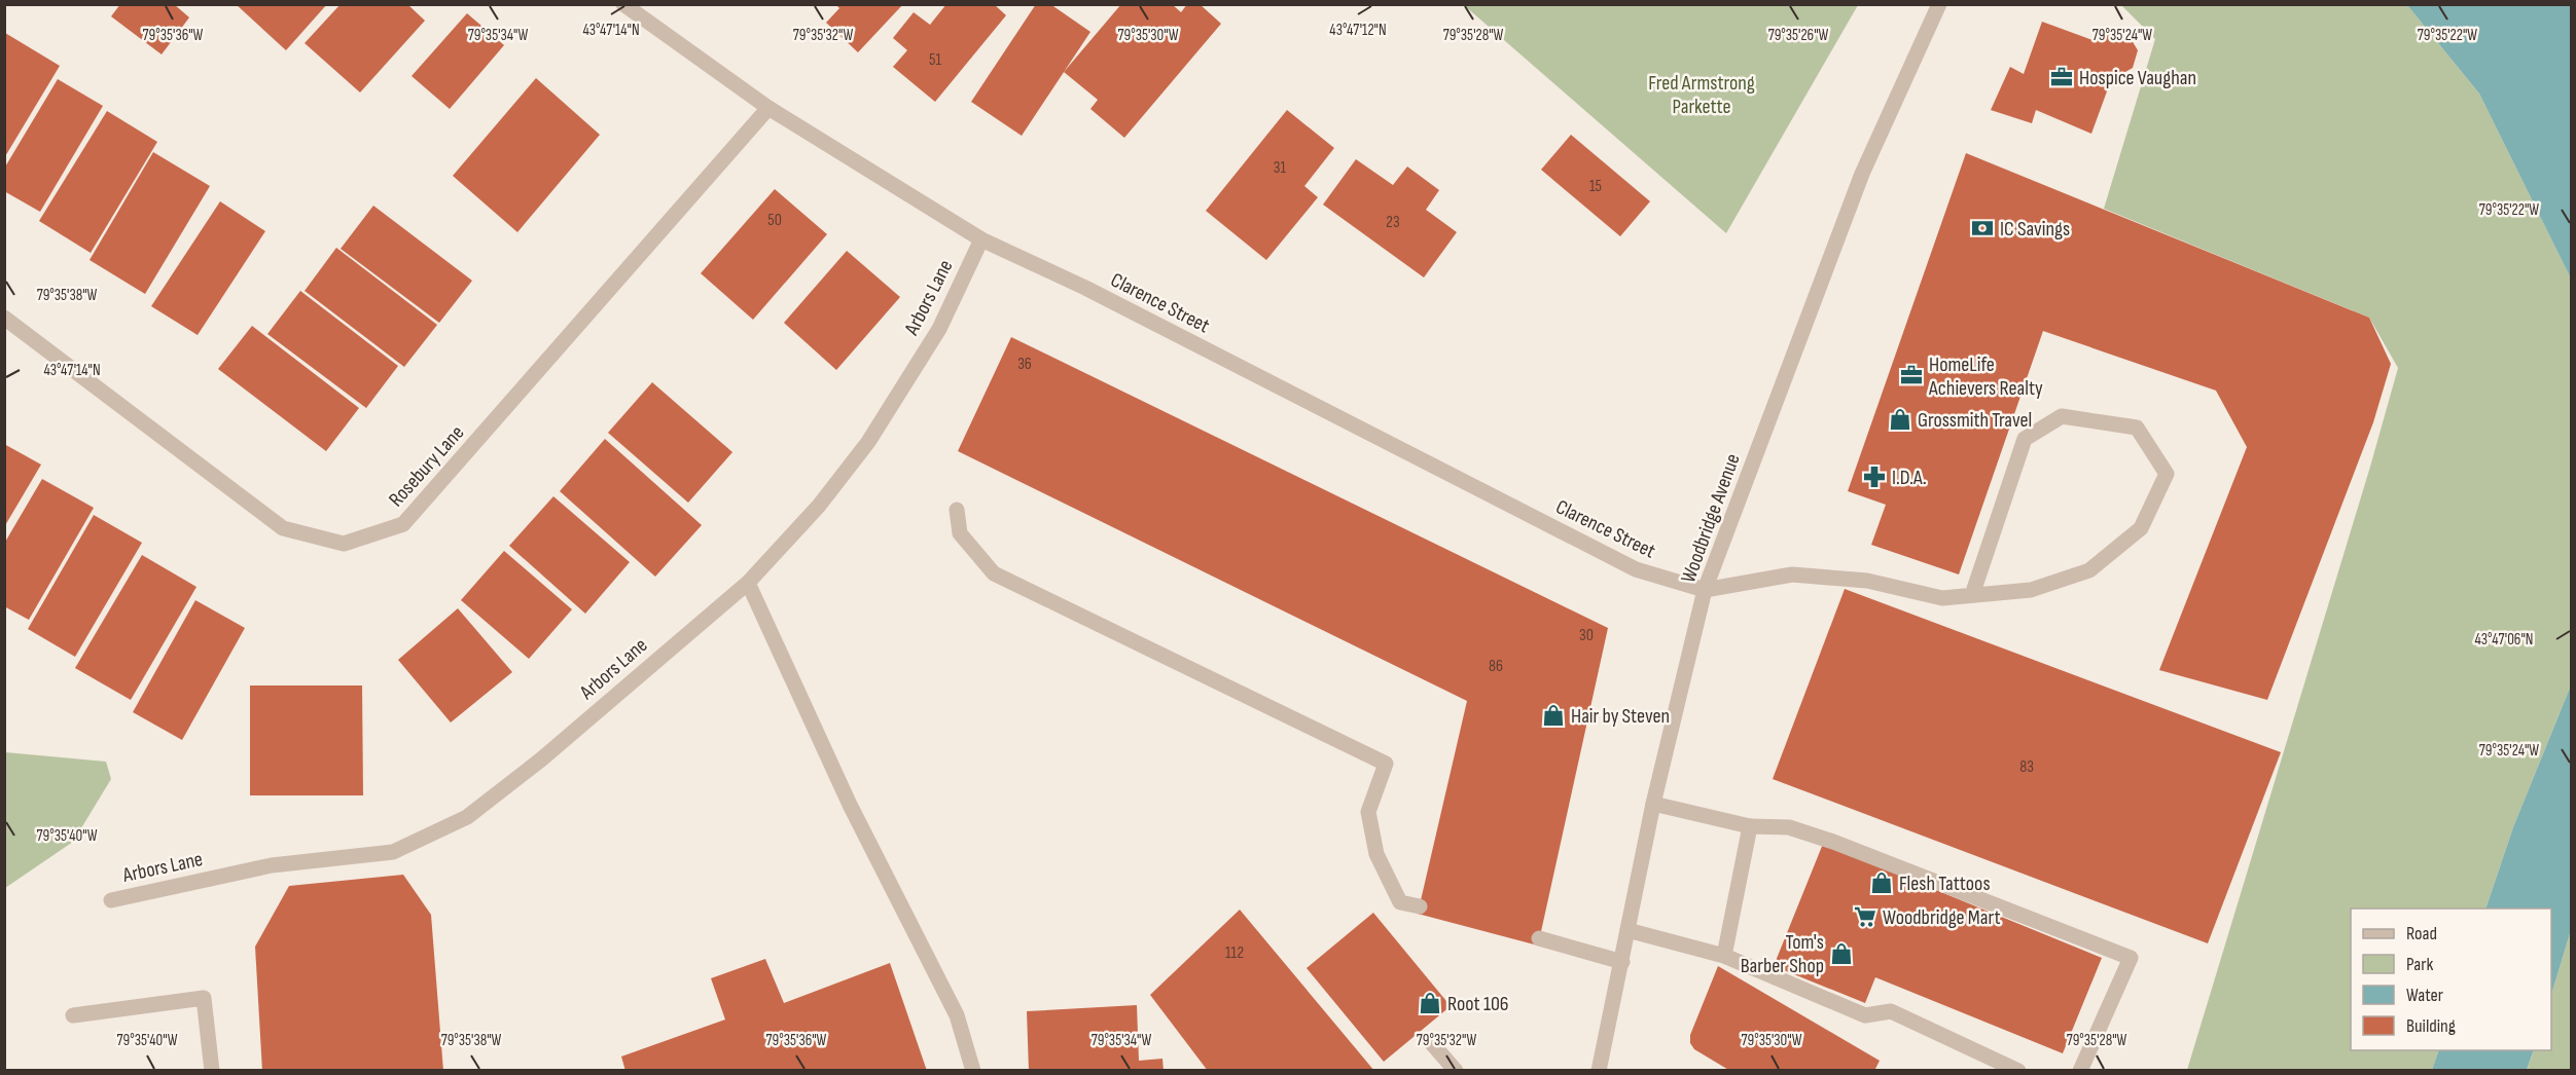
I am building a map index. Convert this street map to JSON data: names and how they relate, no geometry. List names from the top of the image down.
{
  "streets": {
    "street": [
      "Arbors Lane",
      "Clarence Street",
      "Rosebury Lane",
      "Woodbridge Avenue"
    ]
  },
  "crossings": [
    ["Arbors Lane", "Clarence Street"],
    ["Clarence Street", "Rosebury Lane"],
    ["Clarence Street", "Woodbridge Avenue"]
  ],
  "parks": ["Fred Armstrong Parkette"],
  "places": {
    "office": ["Hospice Vaughan", "HomeLife Achievers Realty"],
    "bank": ["IC Savings"],
    "shop": [
      "Grossmith Travel",
      "Hair by Steven",
      "Flesh Tattoos",
      "Tom's Barber Shop",
      "Root 106"
    ],
    "pharmacy": ["I.D.A."],
    "supermarket": ["Woodbridge Mart"]
  },
  "house_numbers": [
    "51",
    "31",
    "15",
    "50",
    "23",
    "36",
    "30",
    "86",
    "83",
    "112"
  ],
  "legend": [
    "Road",
    "Park",
    "Water",
    "Building"
  ],
  "coordinates": [
    "43°47'12\"N",
    "43°47'14\"N",
    "79°35'26\"W",
    "79°35'24\"W",
    "79°35'36\"W",
    "79°35'34\"W",
    "79°35'32\"W",
    "79°35'30\"W",
    "79°35'28\"W",
    "79°35'22\"W",
    "79°35'38\"W",
    "43°47'06\"N",
    "79°35'40\"W"
  ]
}
